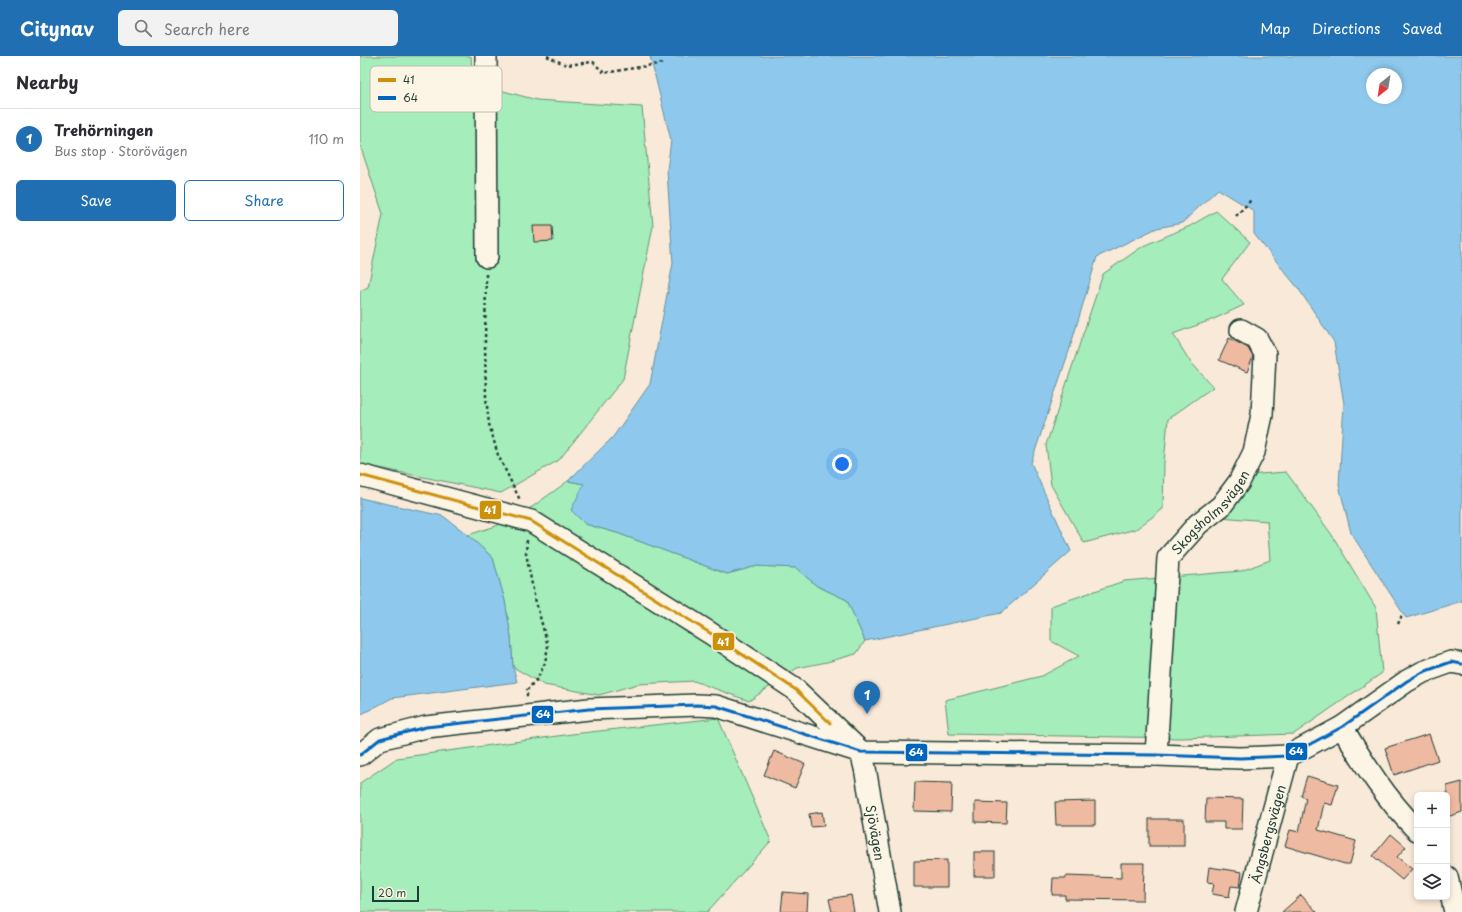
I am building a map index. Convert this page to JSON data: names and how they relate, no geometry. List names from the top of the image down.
{
  "streets": {
    "street": ["Skogsholmsvägen", "Sjövägen", "Ängsbergsvägen"]
  },
  "lines": ["transit line 41", "transit line 64"],
  "legend": ["41", "64"],
  "scale_bar": "20 m",
  "north": "bottom left",
  "page": {
    "header": "Citynav",
    "search": "Search here",
    "nav": ["Map", "Directions", "Saved"],
    "heading": "Nearby",
    "list": [
      {
        "mark": "1",
        "name": "Trehörningen",
        "note": "Bus stop · Storövägen",
        "value": "110 m"
      }
    ],
    "buttons": ["Save", "Share"],
    "pins": "1",
    "map_buttons": ["+", "−"],
    "scale": "20 m"
  }
}
